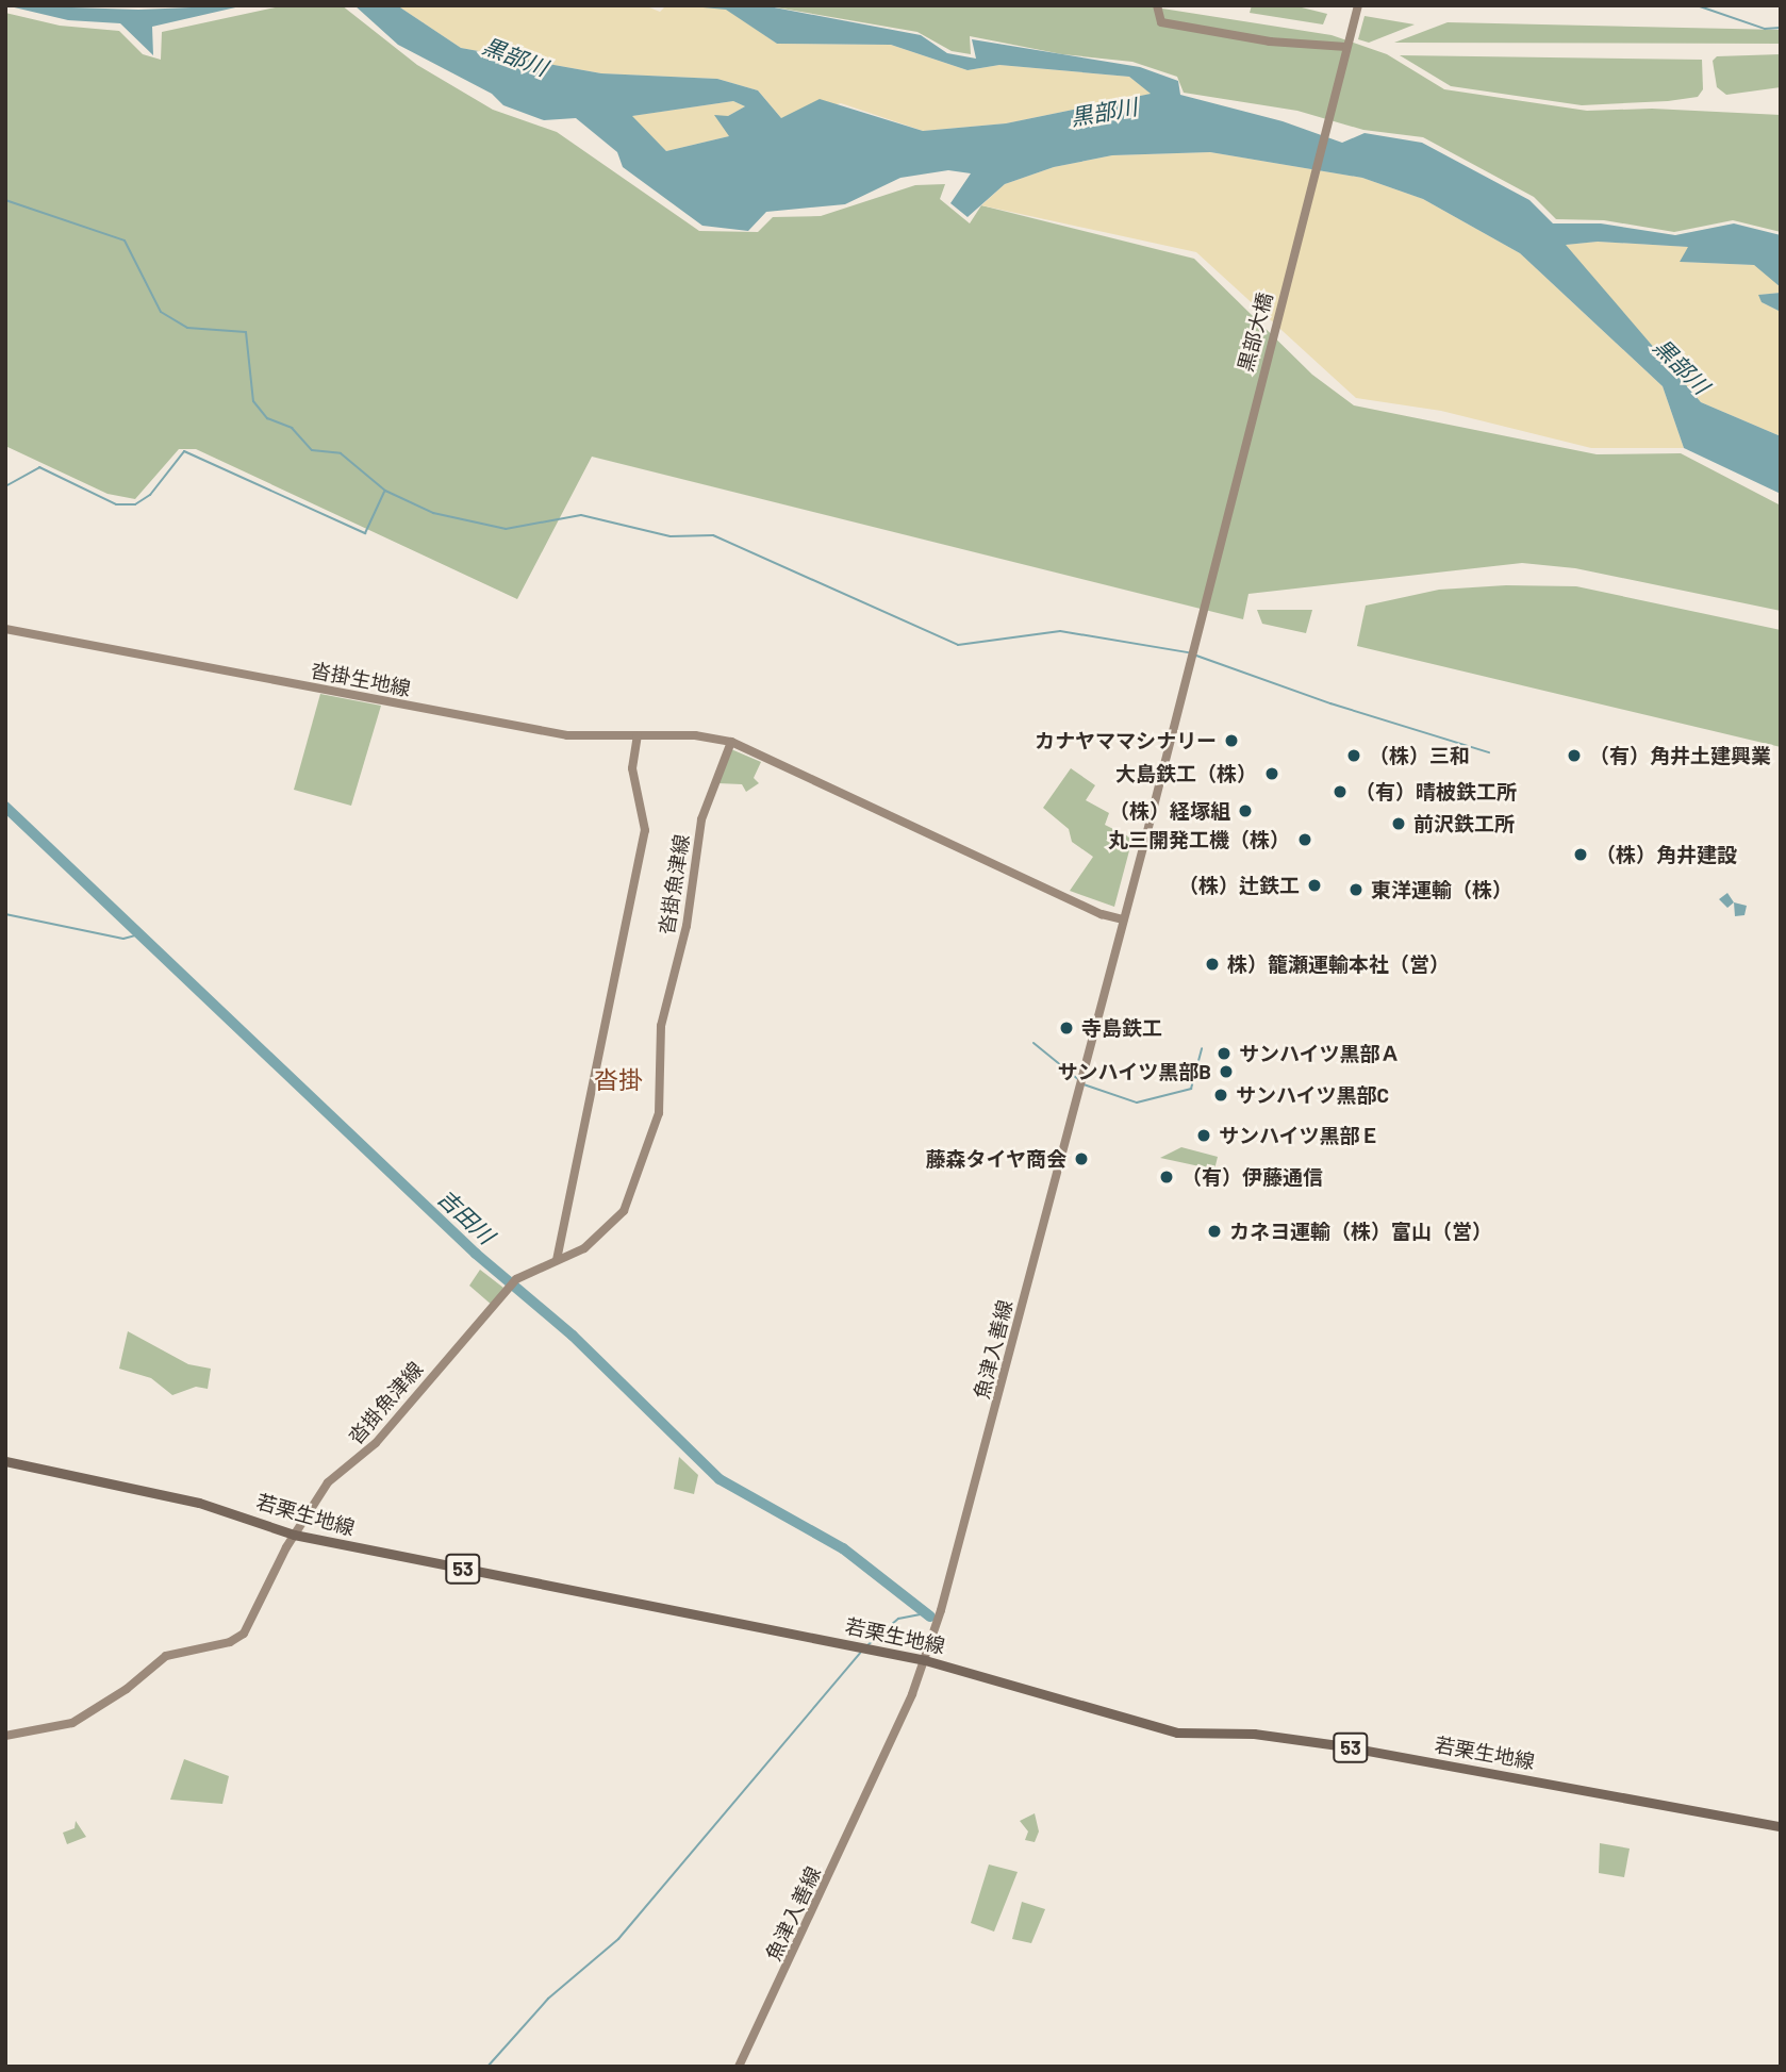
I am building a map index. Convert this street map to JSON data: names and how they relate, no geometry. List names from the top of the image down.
{
  "streets": {
    "main road": [
      "黒部大橋",
      "沓掛生地線",
      "沓掛魚津線",
      "魚津入善線",
      "若栗生地線",
      "53"
    ]
  },
  "crossings": [
    ["黒部大橋", "魚津入善線"],
    ["沓掛生地線", "沓掛魚津線"],
    ["沓掛魚津線", "若栗生地線"],
    ["魚津入善線", "若栗生地線"]
  ],
  "districts": ["沓掛"],
  "water": ["黒部川", "吉田川"],
  "places": [
    "カナヤママシナリー",
    "（株）三和",
    "（有）角井土建興業",
    "大島鉄工（株）",
    "（有）晴柀鉄工所",
    "（株）経塚組",
    "前沢鉄工所",
    "丸三開発工機（株）",
    "（株）角井建設",
    "（株）辻鉄工",
    "東洋運輸（株）",
    "株）籠瀬運輸本社（営）",
    "寺島鉄工",
    "サンハイツ黒部Ａ",
    "サンハイツ黒部B",
    "サンハイツ黒部C",
    "サンハイツ黒部Ｅ",
    "藤森タイヤ商会",
    "（有）伊藤通信",
    "カネヨ運輸（株）富山（営）"
  ]
}
